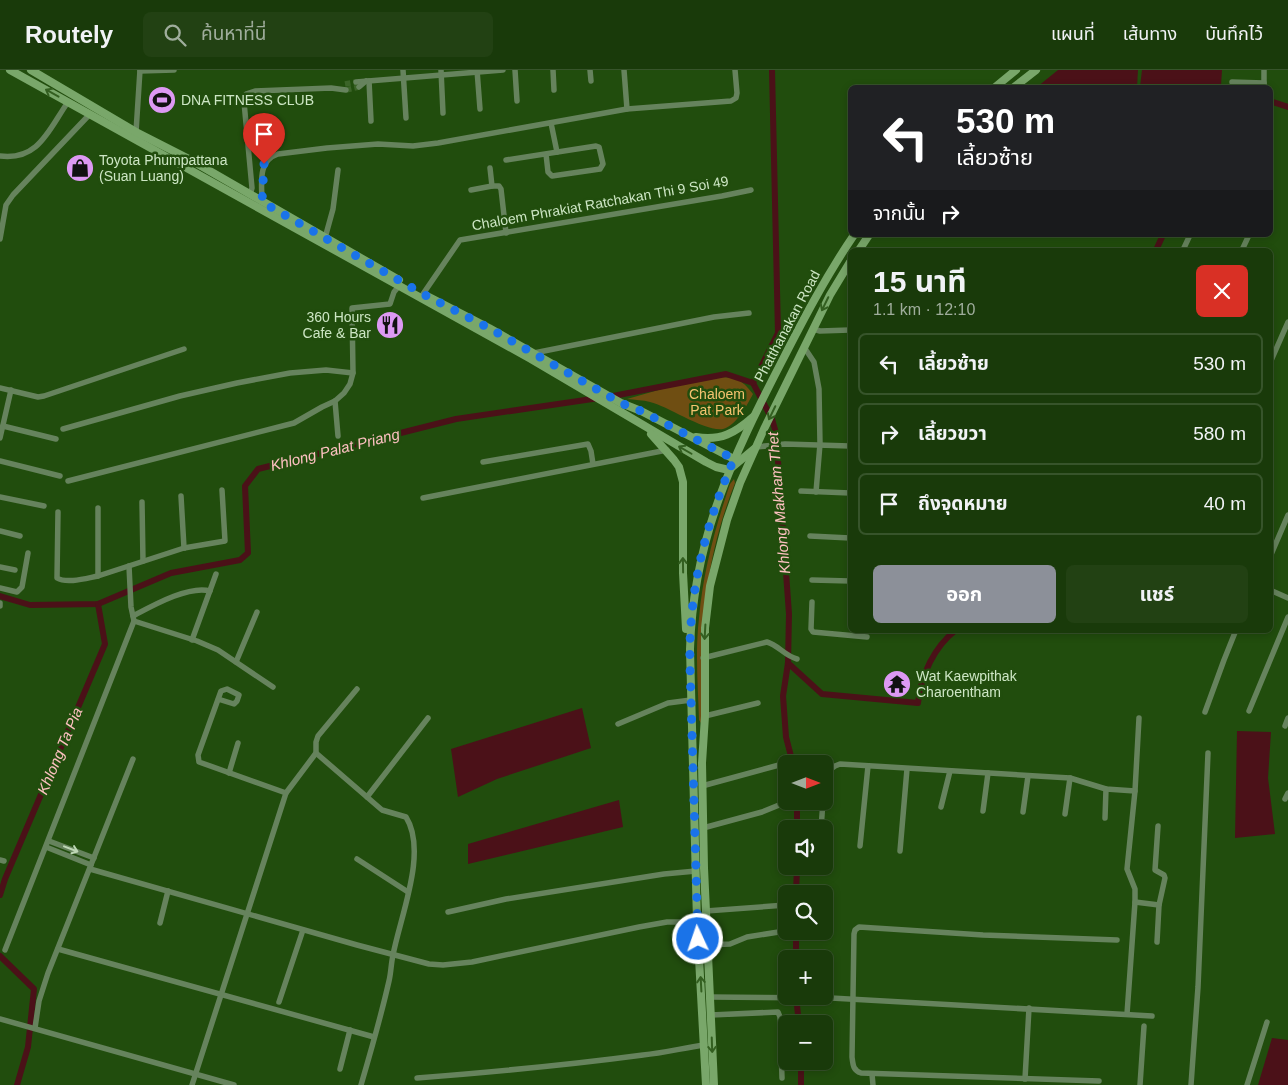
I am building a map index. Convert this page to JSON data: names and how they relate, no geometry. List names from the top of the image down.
{
  "streets": {
    "main road": ["Phatthanakan Road"],
    "street": ["Chaloem Phrakiat Ratchakan Thi 9 Soi 49"]
  },
  "water": ["Khlong Palat Priang", "Khlong Makham Thet", "Khlong Ta Pia"],
  "parks": ["Chaloem Pat Park"],
  "places": {
    "sports": ["DNA FITNESS CLUB"],
    "shop": ["Toyota Phumpattana (Suan Luang)"],
    "restaurant": ["360 Hours Cafe & Bar"],
    "temple": ["Wat Kaewpithak Charoentham"]
  },
  "north": "right",
  "page": {
    "header": "Routely",
    "search": "ค้นหาที่นี่",
    "nav": ["แผนที่", "เส้นทาง", "บันทึกไว้"],
    "turn": ["530 m", "เลี้ยวซ้าย"],
    "then": "จากนั้น",
    "heading": ["15 นาที", "1.1 km · 12:10"],
    "list": [
      {
        "name": "เลี้ยวซ้าย",
        "value": "530 m"
      },
      {
        "name": "เลี้ยวขวา",
        "value": "580 m"
      },
      {
        "name": "ถึงจุดหมาย",
        "value": "40 m"
      }
    ],
    "buttons": ["ออก", "แชร์"],
    "map_buttons": ["+", "−"]
  }
}
